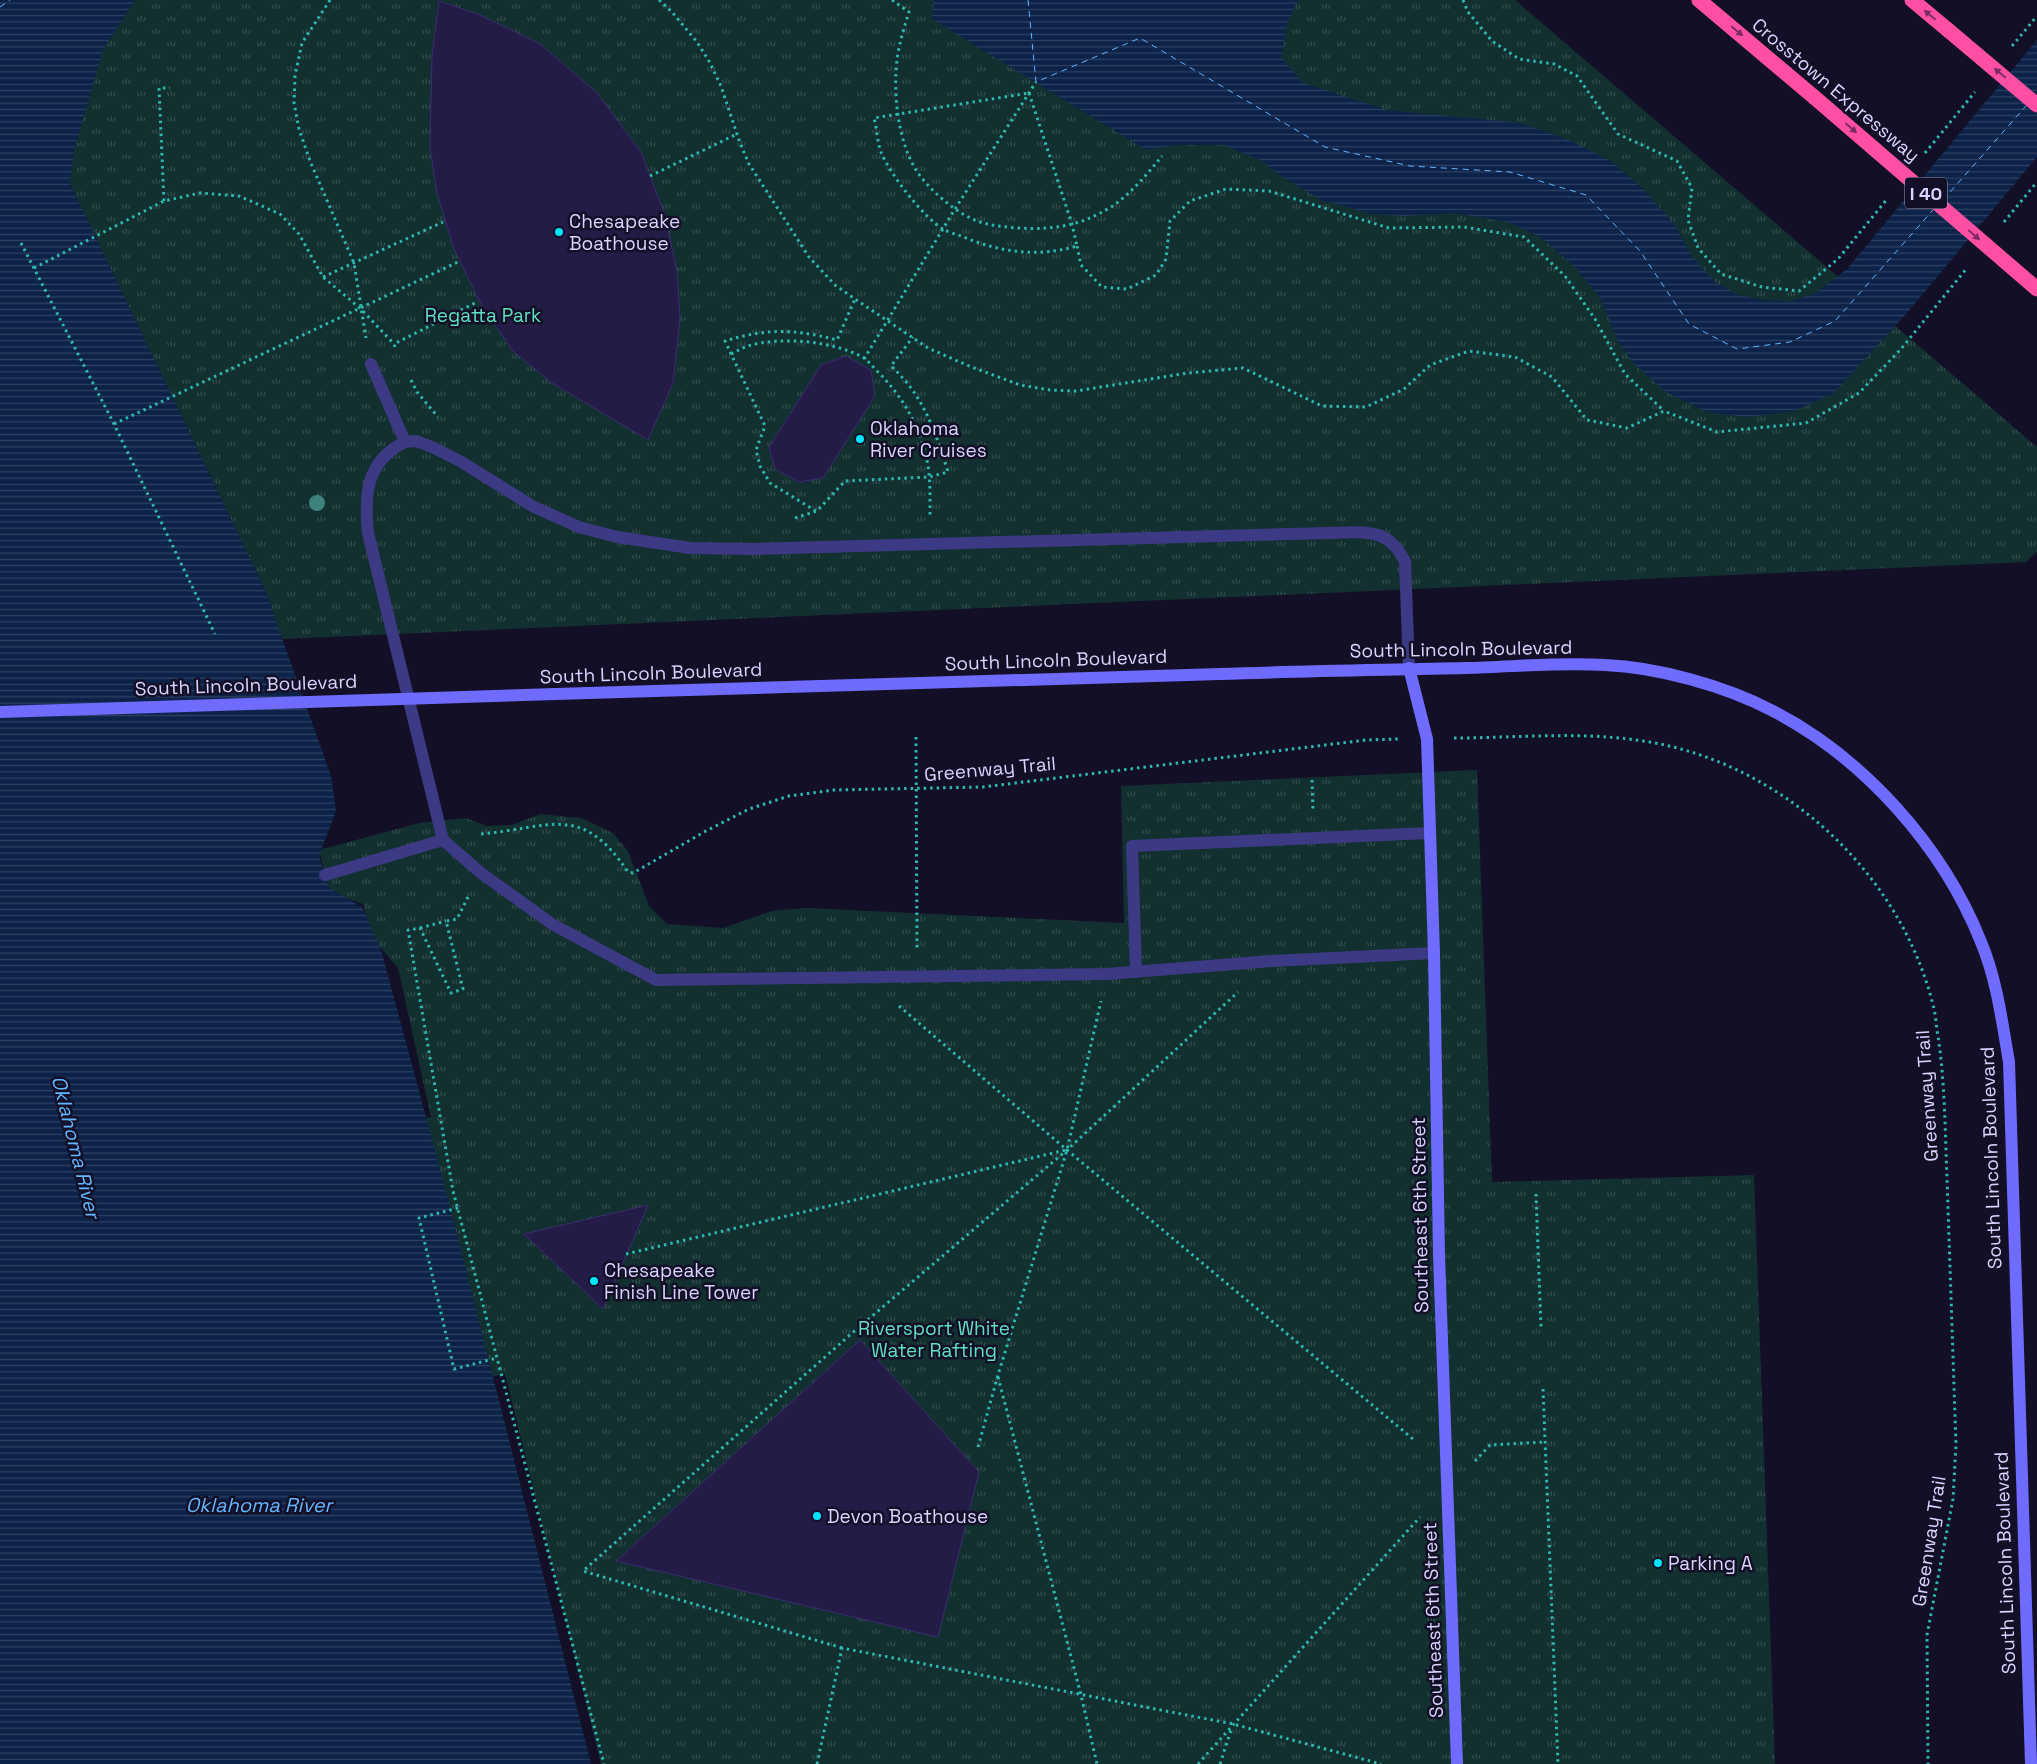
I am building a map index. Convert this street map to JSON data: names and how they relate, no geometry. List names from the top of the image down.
{
  "streets": {
    "highway": ["Crosstown Expressway", "I 40"],
    "main road": ["South Lincoln Boulevard", "Southeast 6th Street"],
    "path": ["Greenway Trail"]
  },
  "crossings": [
    ["South Lincoln Boulevard", "Southeast 6th Street"]
  ],
  "one_way": ["Crosstown Expressway"],
  "water": ["Oklahoma River"],
  "parks": ["Regatta Park", "Riversport White Water Rafting"],
  "places": [
    "Chesapeake Boathouse",
    "Oklahoma River Cruises",
    "Chesapeake Finish Line Tower",
    "Devon Boathouse",
    "Parking A"
  ]
}
